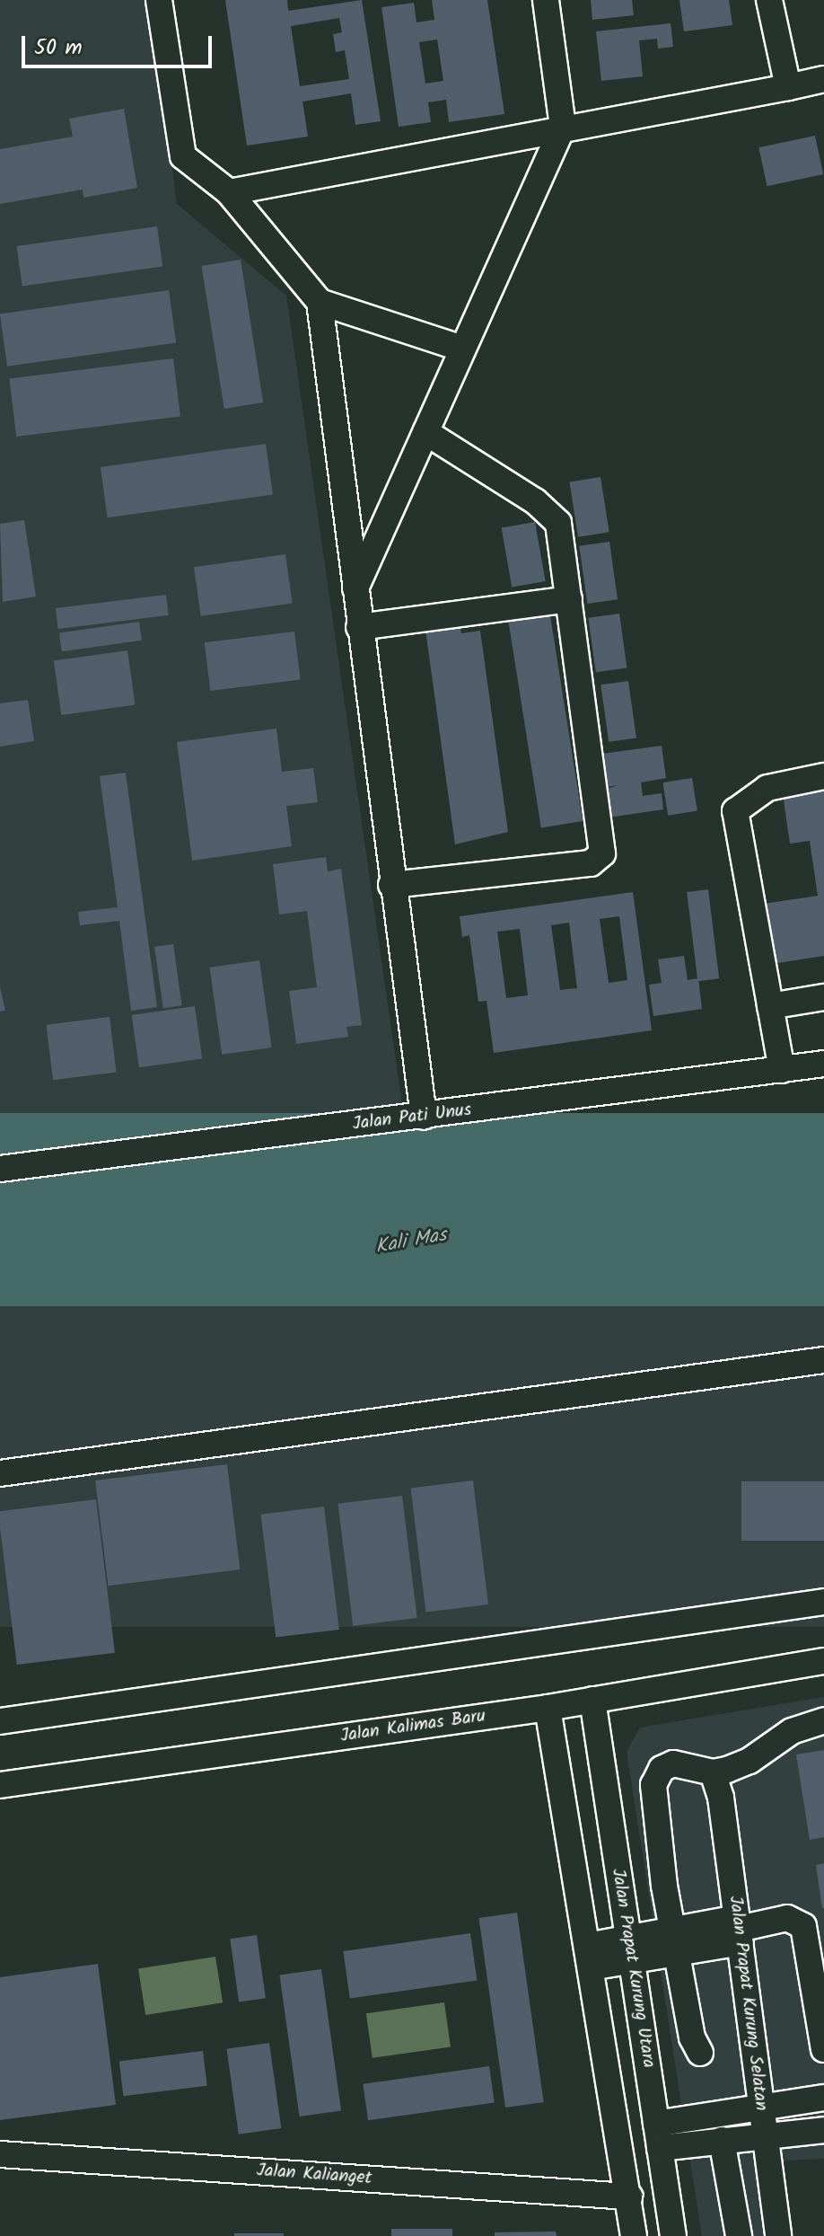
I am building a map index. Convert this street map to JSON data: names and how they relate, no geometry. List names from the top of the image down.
{
  "streets": {
    "street": [
      "Jalan Pati Unus",
      "Jalan Kalimas Baru",
      "Jalan Prapat Kurung Utara",
      "Jalan Prapat Kurung Selatan",
      "Jalan Kalianget"
    ]
  },
  "crossings": [
    ["Jalan Kalimas Baru", "Jalan Prapat Kurung Utara"]
  ],
  "water": ["Kali Mas"],
  "scale_bar": "50 m"
}
